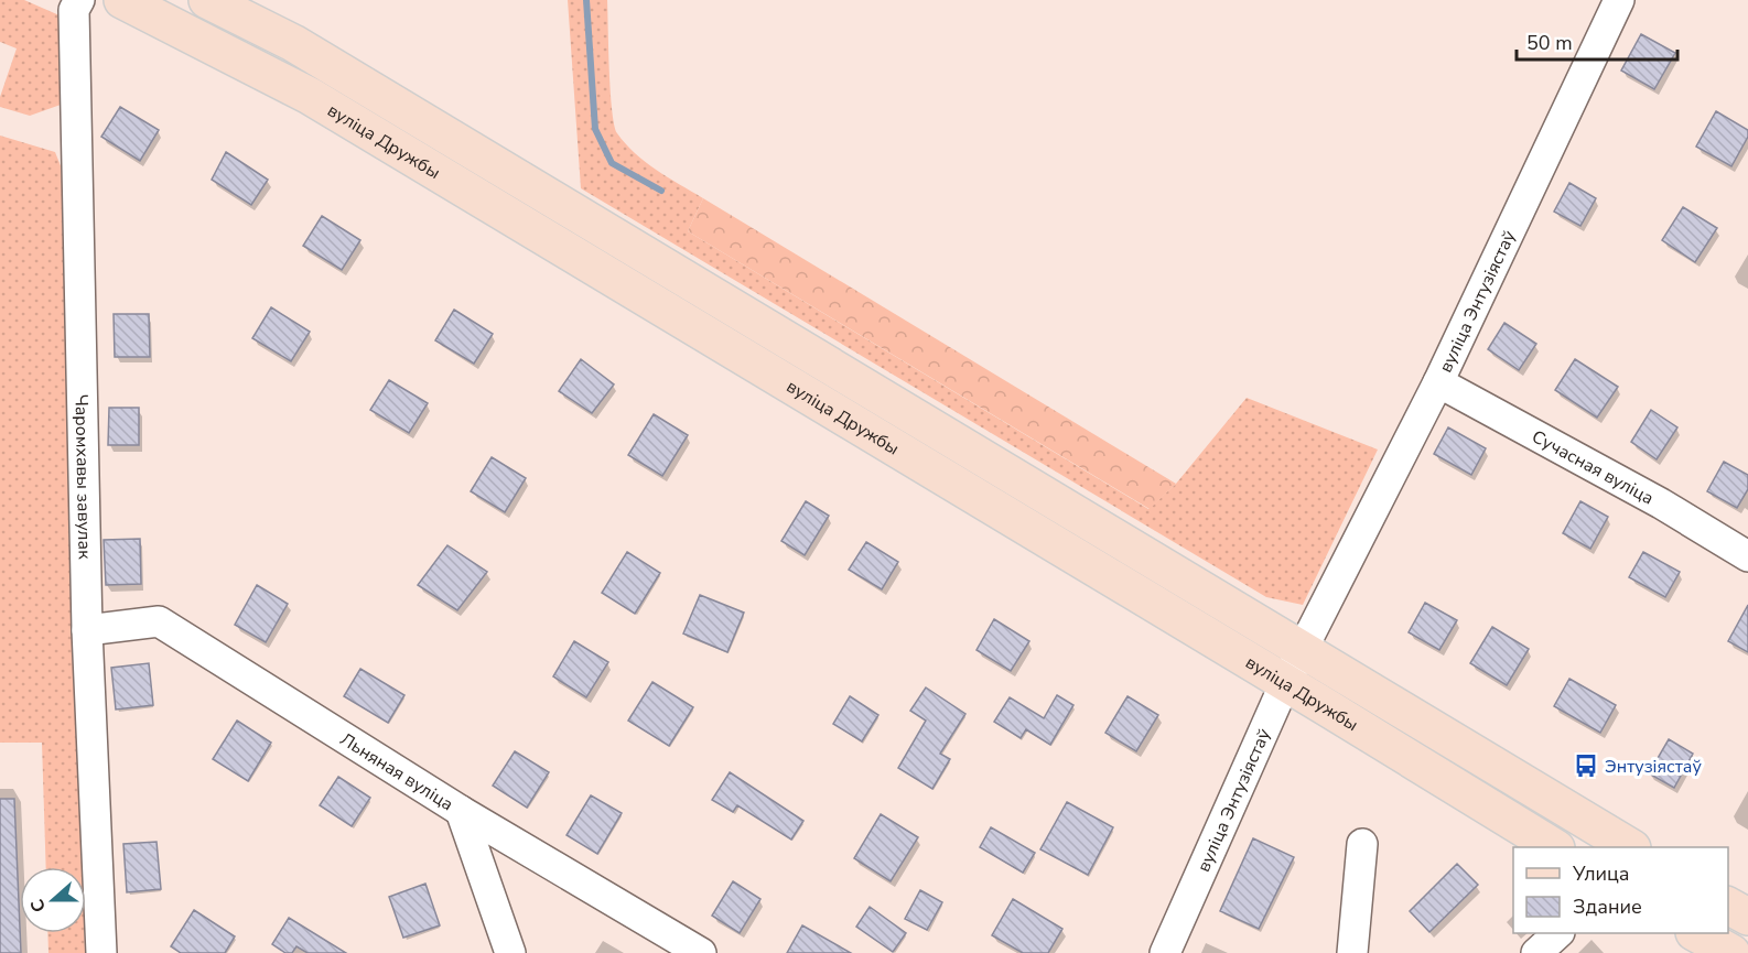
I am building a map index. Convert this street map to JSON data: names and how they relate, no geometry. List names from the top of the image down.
{
  "streets": {
    "main road": ["вуліца Дружбы"],
    "street": [
      "вуліца Энтузіястаў",
      "Сучасная вуліца",
      "Чаромхавы завулак",
      "Льняная вуліца"
    ]
  },
  "crossings": [
    ["вуліца Дружбы", "вуліца Энтузіястаў"],
    ["вуліца Энтузіястаў", "Сучасная вуліца"],
    ["Чаромхавы завулак", "Льняная вуліца"]
  ],
  "places": {
    "bus stop": ["Энтузіястаў"]
  },
  "legend": ["Улица", "Здание"],
  "scale_bar": "50 m",
  "north": "left"
}
